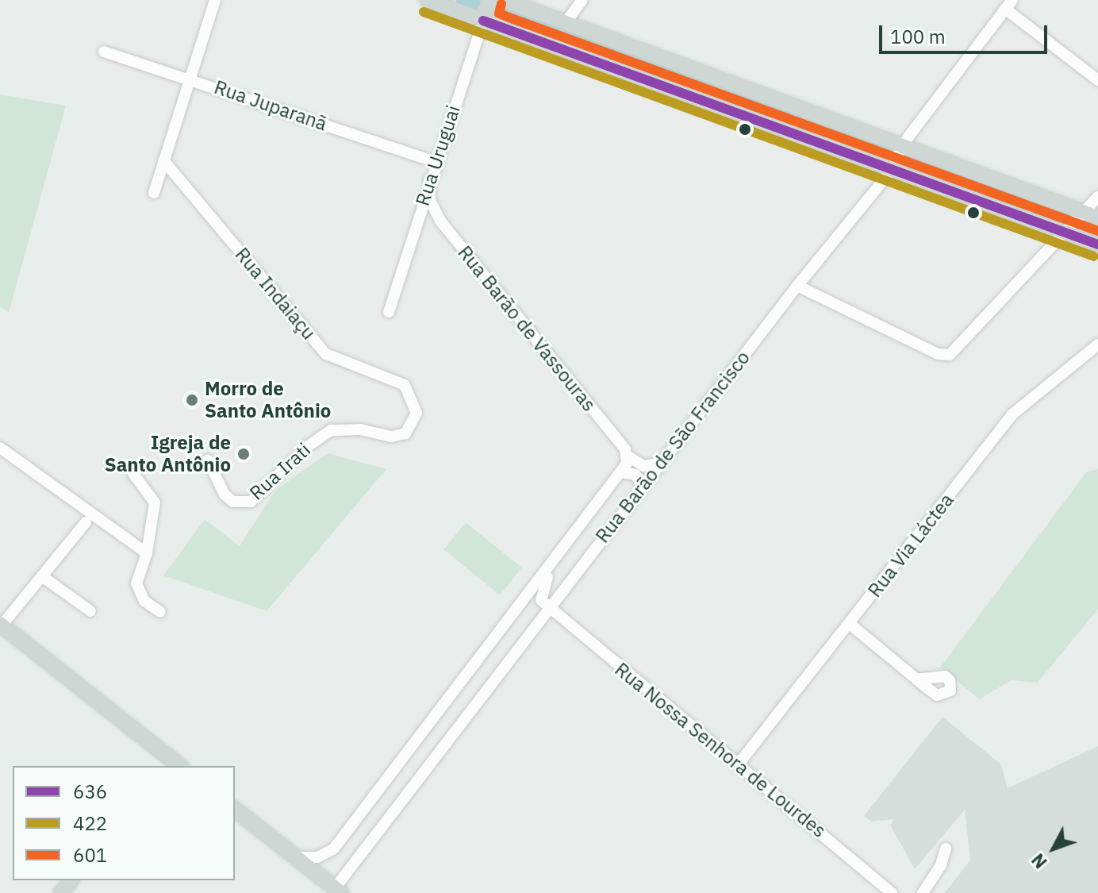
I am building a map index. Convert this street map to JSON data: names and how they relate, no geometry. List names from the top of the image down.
{
  "streets": {
    "main road": ["Rua Uruguai"],
    "street": [
      "Rua Juparanã",
      "Rua Indaiaçu",
      "Rua Barão de Vassouras",
      "Rua Barão de São Francisco",
      "Rua Irati",
      "Rua Via Láctea",
      "Rua Nossa Senhora de Lourdes"
    ]
  },
  "crossings": [
    ["Rua Juparanã", "Rua Uruguai"],
    ["Rua Uruguai", "Rua Barão de Vassouras"],
    ["Rua Indaiaçu", "Rua Irati"],
    ["Rua Barão de São Francisco", "Rua Nossa Senhora de Lourdes"],
    ["Rua Via Láctea", "Rua Nossa Senhora de Lourdes"]
  ],
  "places": ["Morro de Santo Antônio", "Igreja de Santo Antônio"],
  "lines": ["transit line 601", "transit line 422", "transit line 636"],
  "legend": ["636", "422", "601"],
  "scale_bar": "100 m",
  "north": "bottom left"
}
